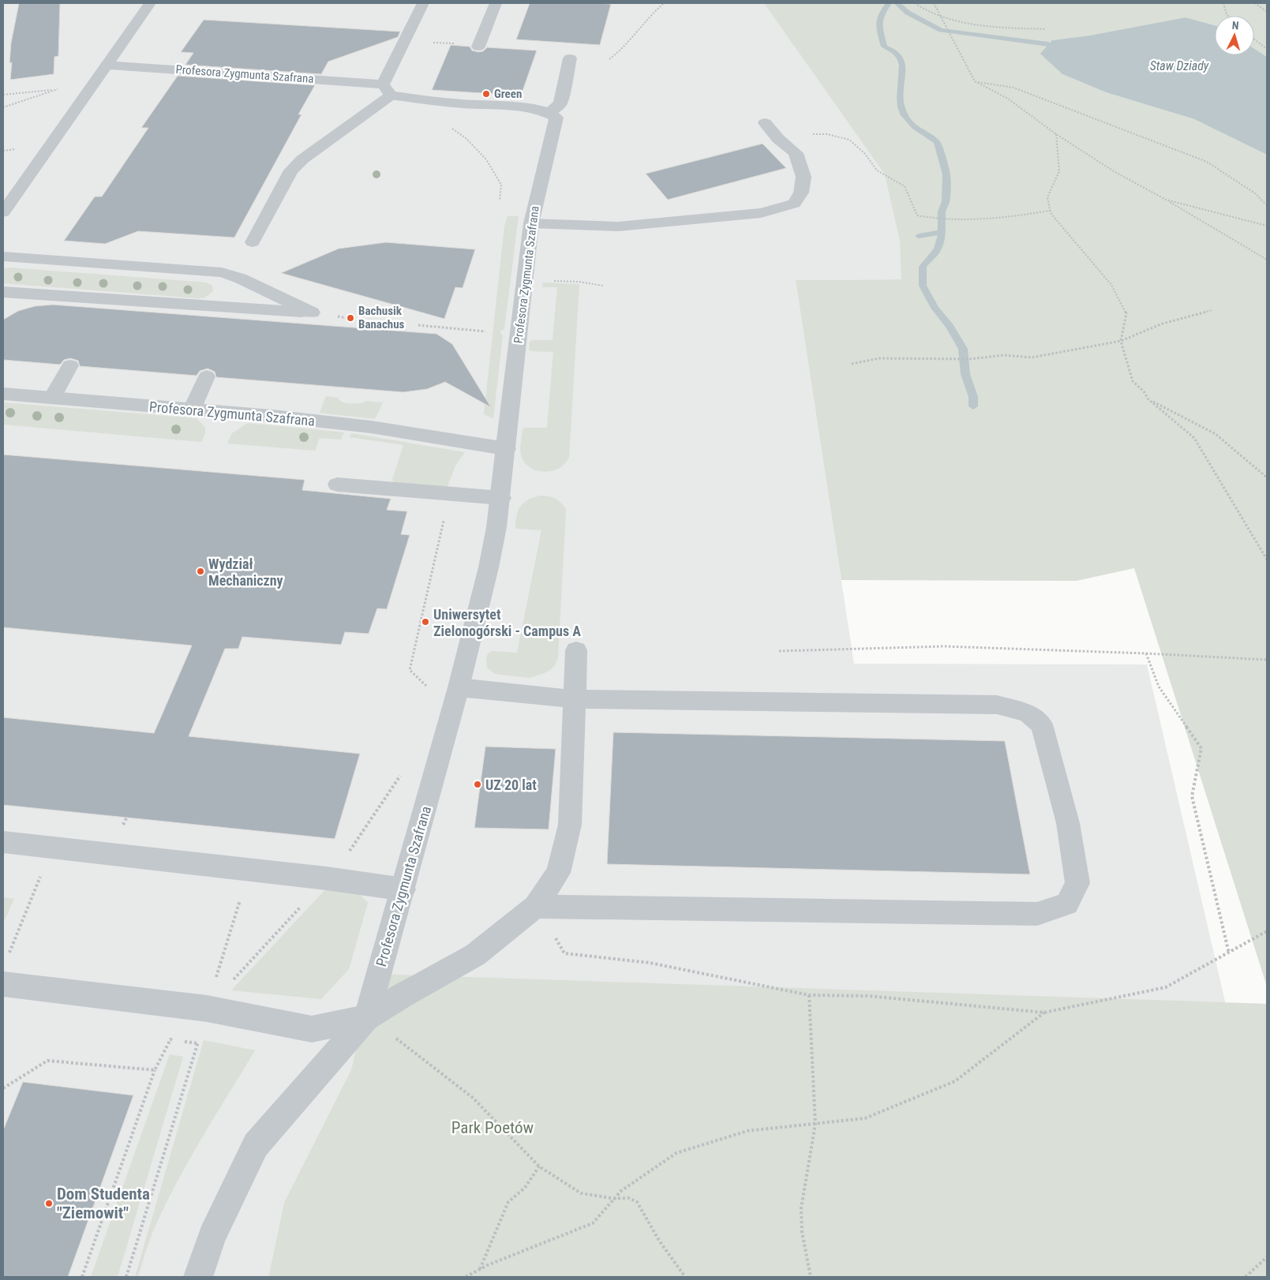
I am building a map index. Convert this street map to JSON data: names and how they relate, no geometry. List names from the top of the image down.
{
  "streets": {
    "street": ["Profesora Zygmunta Szafrana"]
  },
  "water": ["Staw Dziady"],
  "parks": ["Park Poetów"],
  "places": [
    "Green",
    "Bachusik Banachus",
    "Wydział Mechaniczny",
    "Uniwersytet Zielonogórski - Campus A",
    "UZ 20 lat",
    "Dom Studenta \"Ziemowit\""
  ],
  "north": "top"
}
